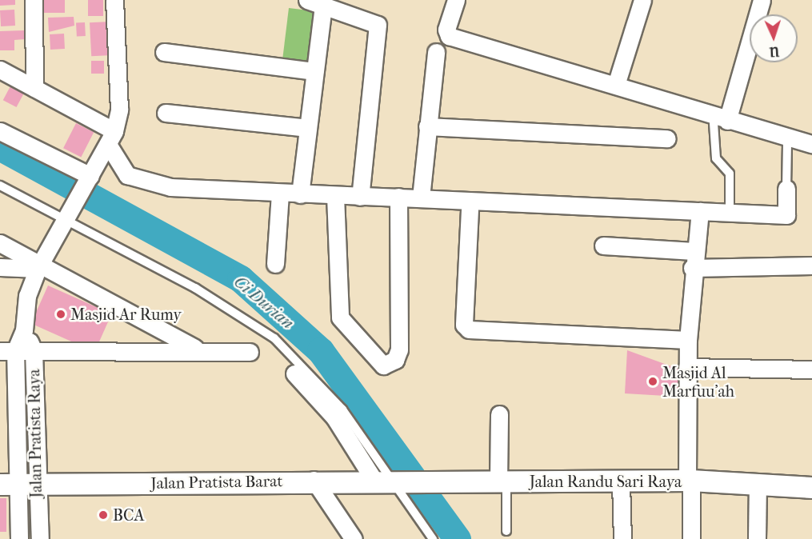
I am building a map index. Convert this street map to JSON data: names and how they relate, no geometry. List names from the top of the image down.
{
  "streets": {
    "street": ["Jalan Pratista Raya", "Jalan Randu Sari Raya", "Jalan Pratista Barat"]
  },
  "crossings": [
    ["Jalan Pratista Raya", "Jalan Pratista Barat"],
    ["Jalan Randu Sari Raya", "Jalan Pratista Barat"]
  ],
  "water": ["Ci Durian"],
  "places": ["Masjid Ar Rumy", "Masjid Al Marfuu'ah", "BCA"],
  "north": "bottom"
}
